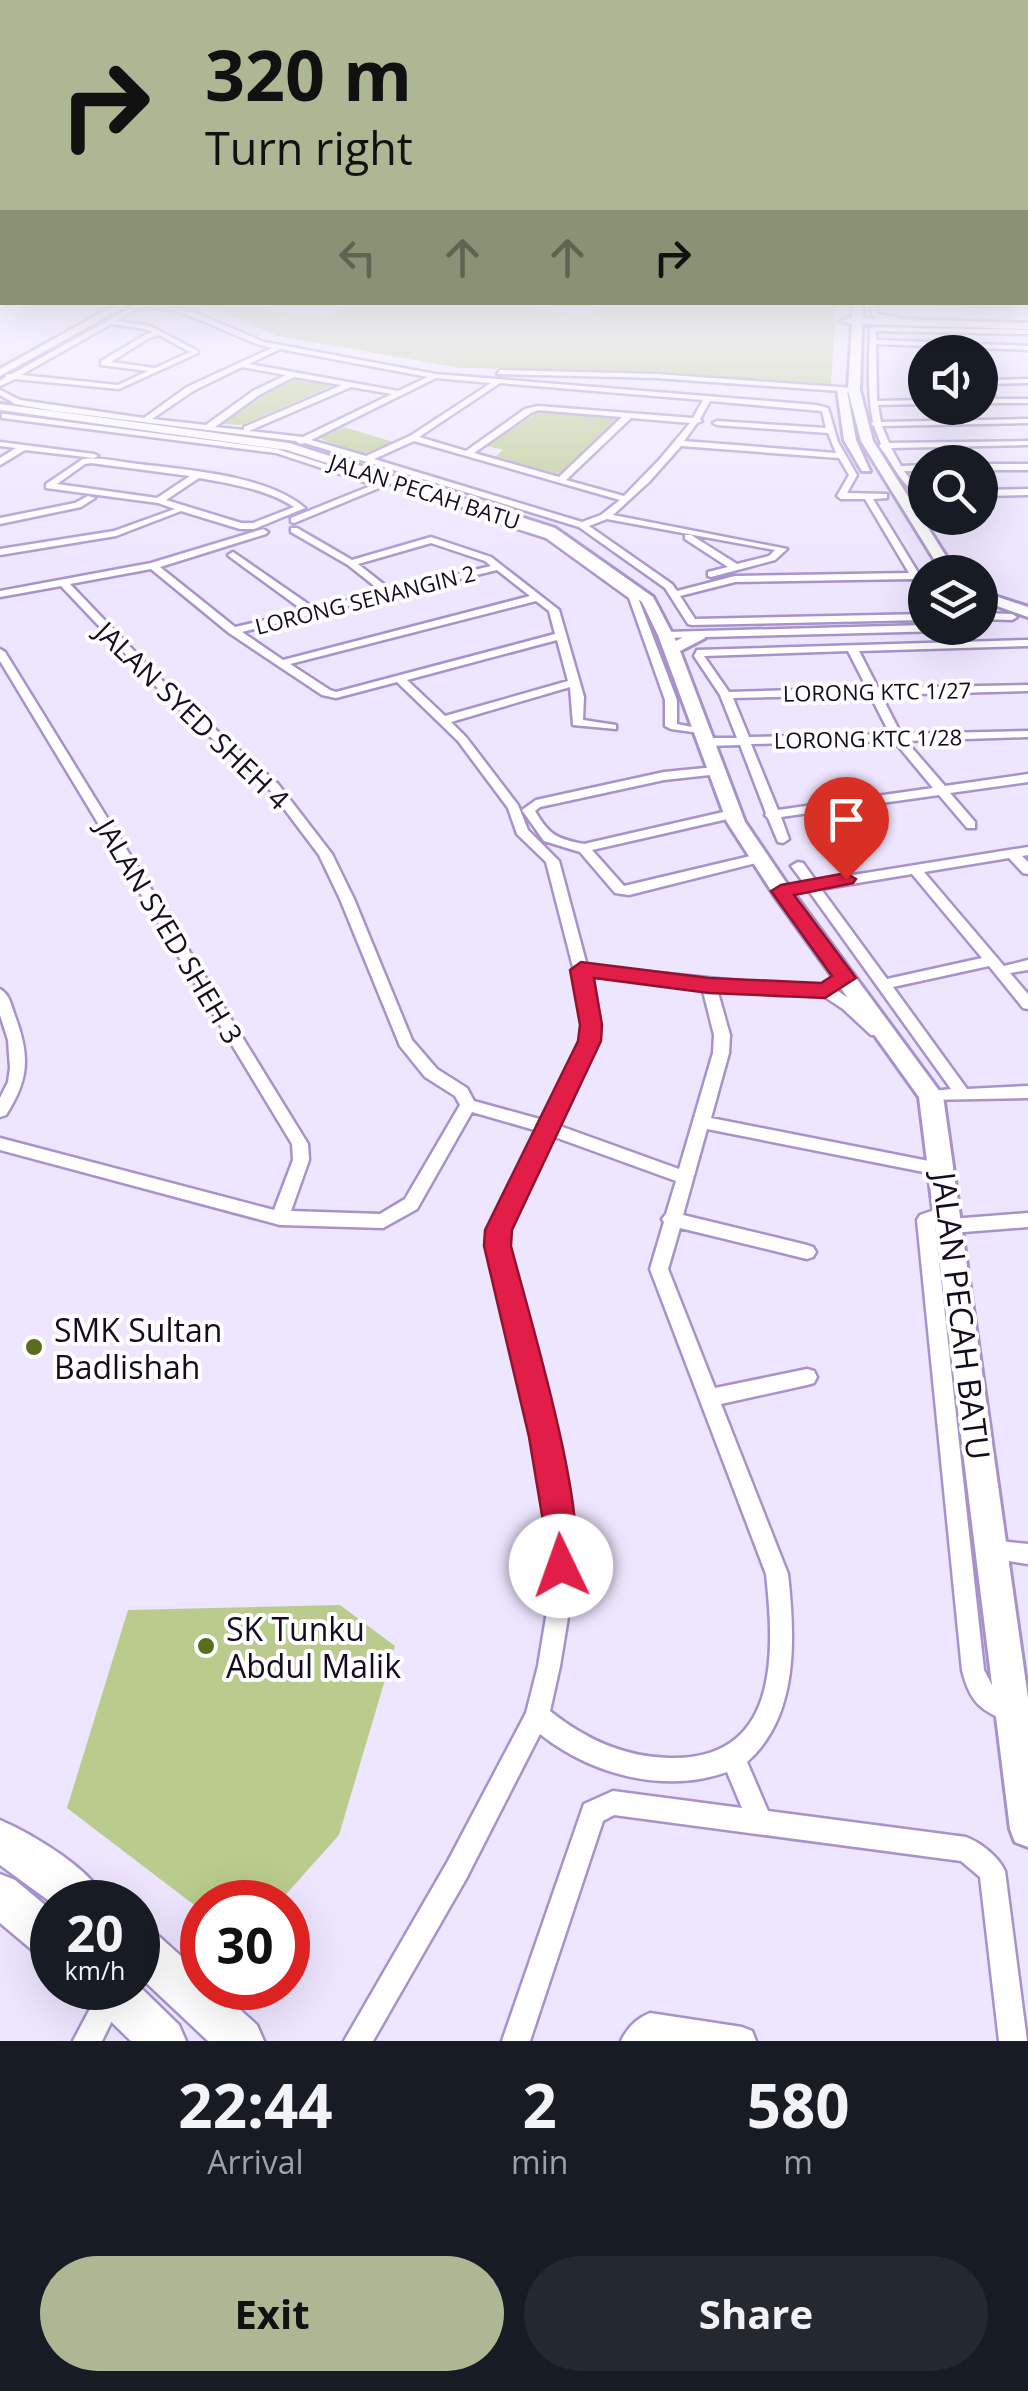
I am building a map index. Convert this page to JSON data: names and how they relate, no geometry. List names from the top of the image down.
{
  "streets": {
    "street": [
      "JALAN PECAH BATU",
      "LORONG SENANGIN 2",
      "LORONG KTC 1/27",
      "JALAN SYED SHEH 4",
      "LORONG KTC 1/28",
      "JALAN SYED SHEH 3"
    ]
  },
  "crossings": [
    ["JALAN PECAH BATU", "LORONG KTC 1/28"]
  ],
  "places": ["SMK Sultan Badlishah", "SK Tunku Abdul Malik"],
  "page": {
    "turn": ["320 m", "Turn right"],
    "speed": "20 km/h",
    "limit": "30",
    "eta": [
      "22:44",
      "Arrival",
      "2",
      "min",
      "580",
      "m"
    ],
    "buttons": ["Exit", "Share"]
  }
}
